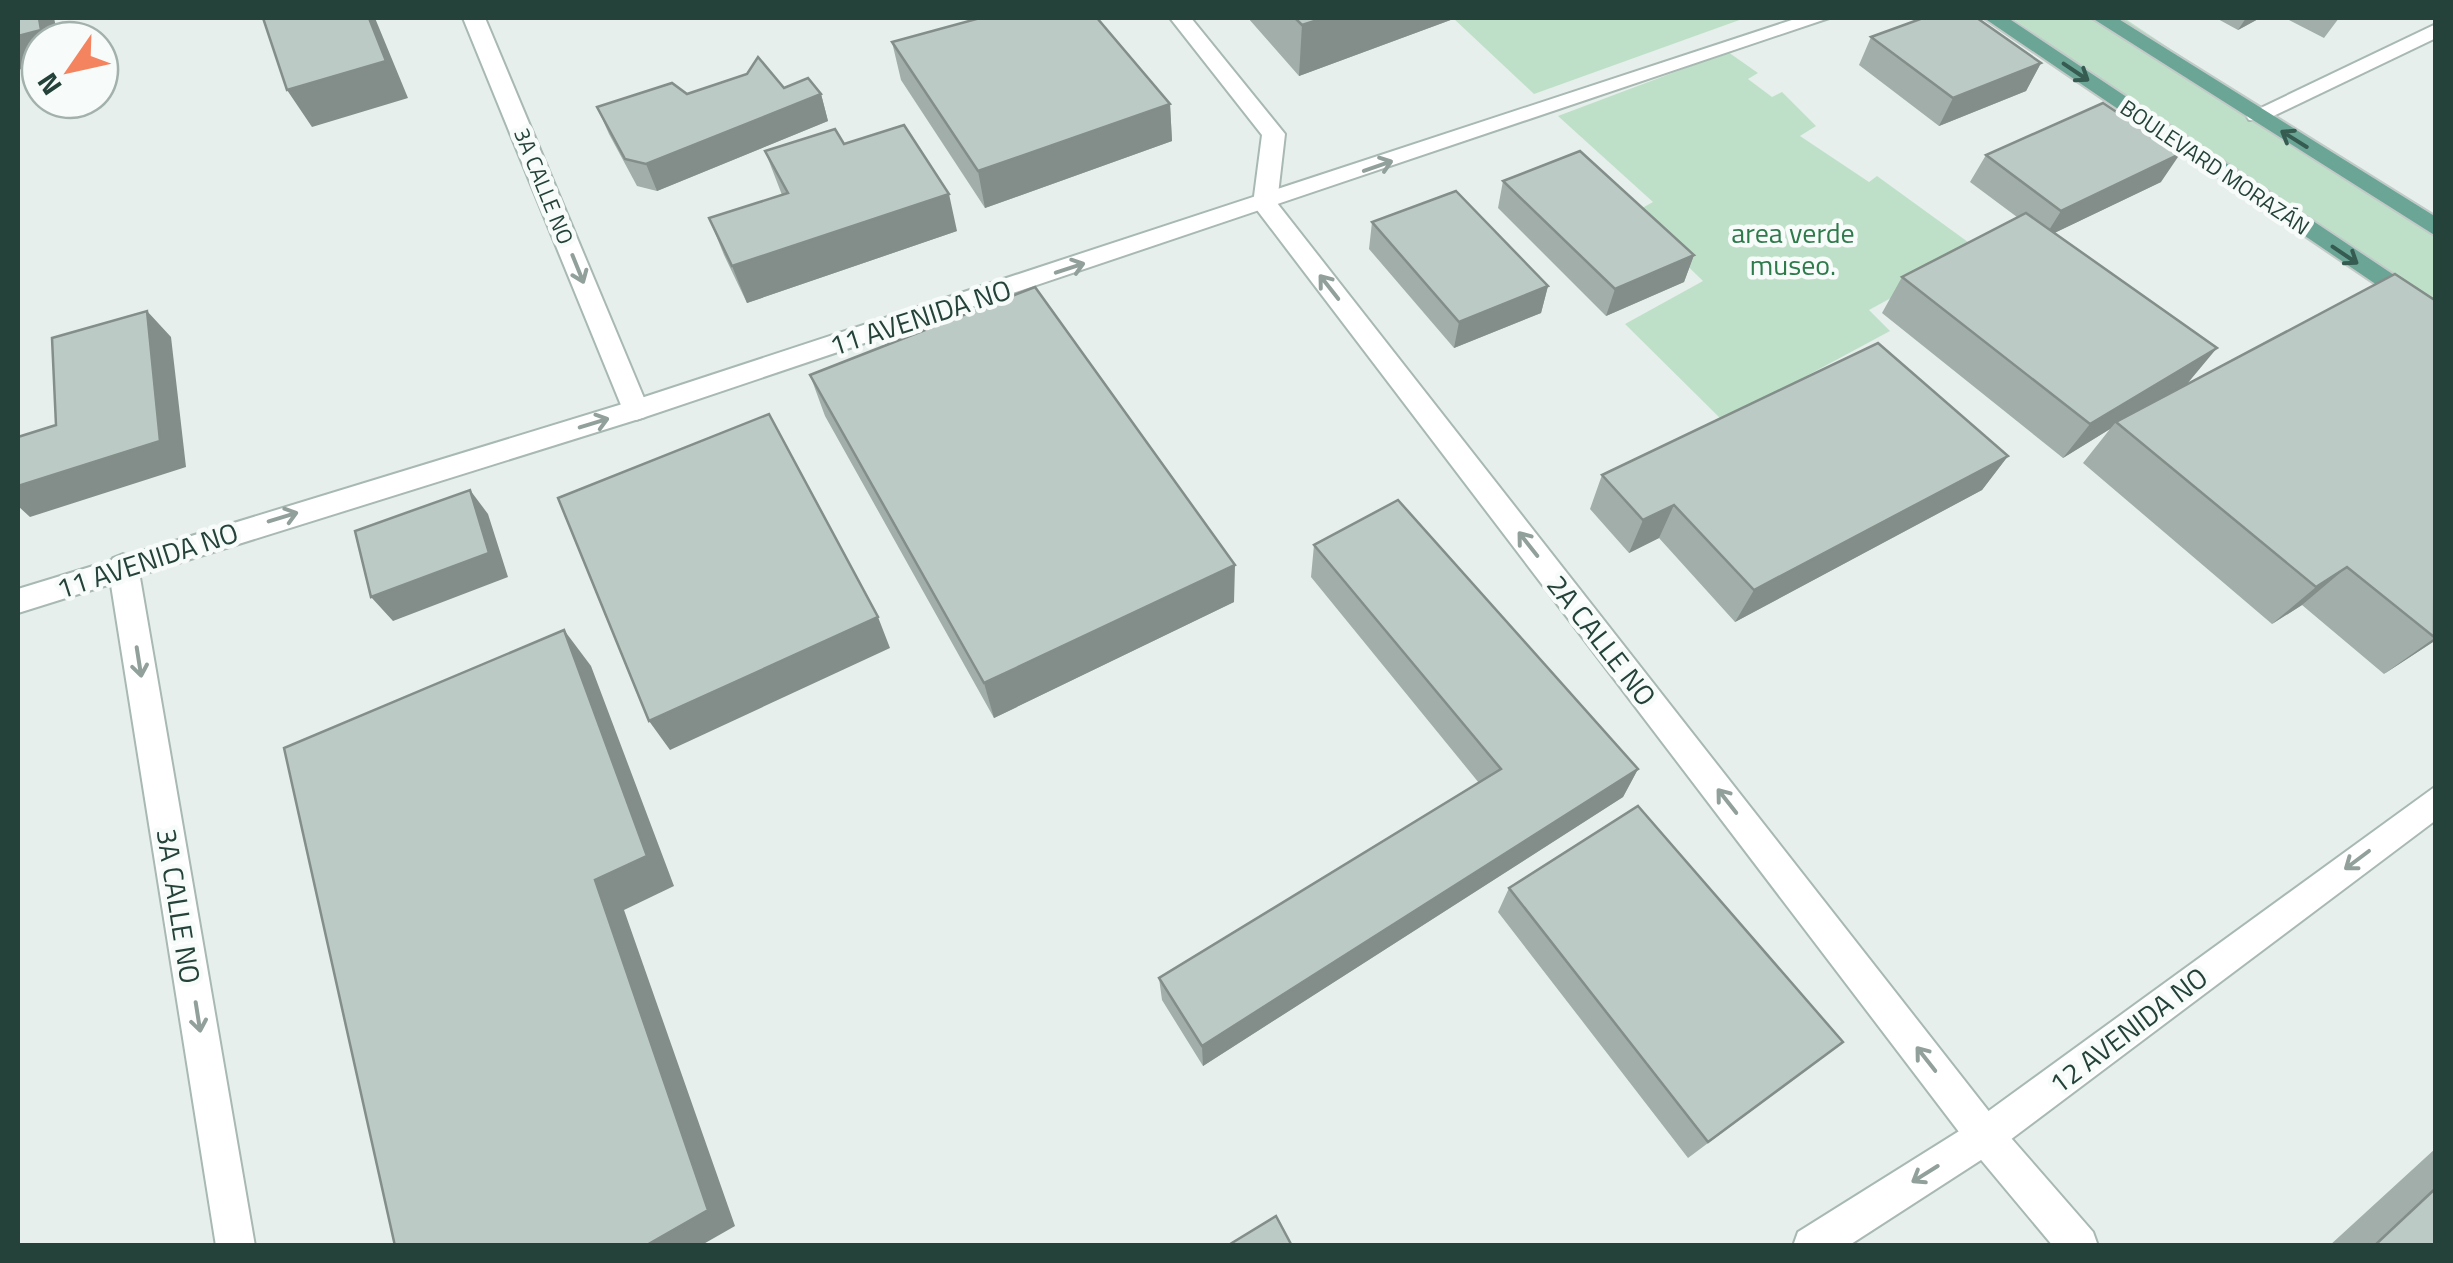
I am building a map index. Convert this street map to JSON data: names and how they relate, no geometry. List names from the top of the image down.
{
  "streets": {
    "main road": ["BOULEVARD MORAZÁN"],
    "street": [
      "3A CALLE NO",
      "11 AVENIDA NO",
      "2A CALLE NO",
      "12 AVENIDA NO"
    ]
  },
  "crossings": [
    ["3A CALLE NO", "11 AVENIDA NO"],
    ["11 AVENIDA NO", "2A CALLE NO"],
    ["2A CALLE NO", "12 AVENIDA NO"]
  ],
  "one_way": [
    "3A CALLE NO",
    "11 AVENIDA NO",
    "2A CALLE NO",
    "12 AVENIDA NO"
  ],
  "parks": ["area verde museo."],
  "north": "bottom left"
}
